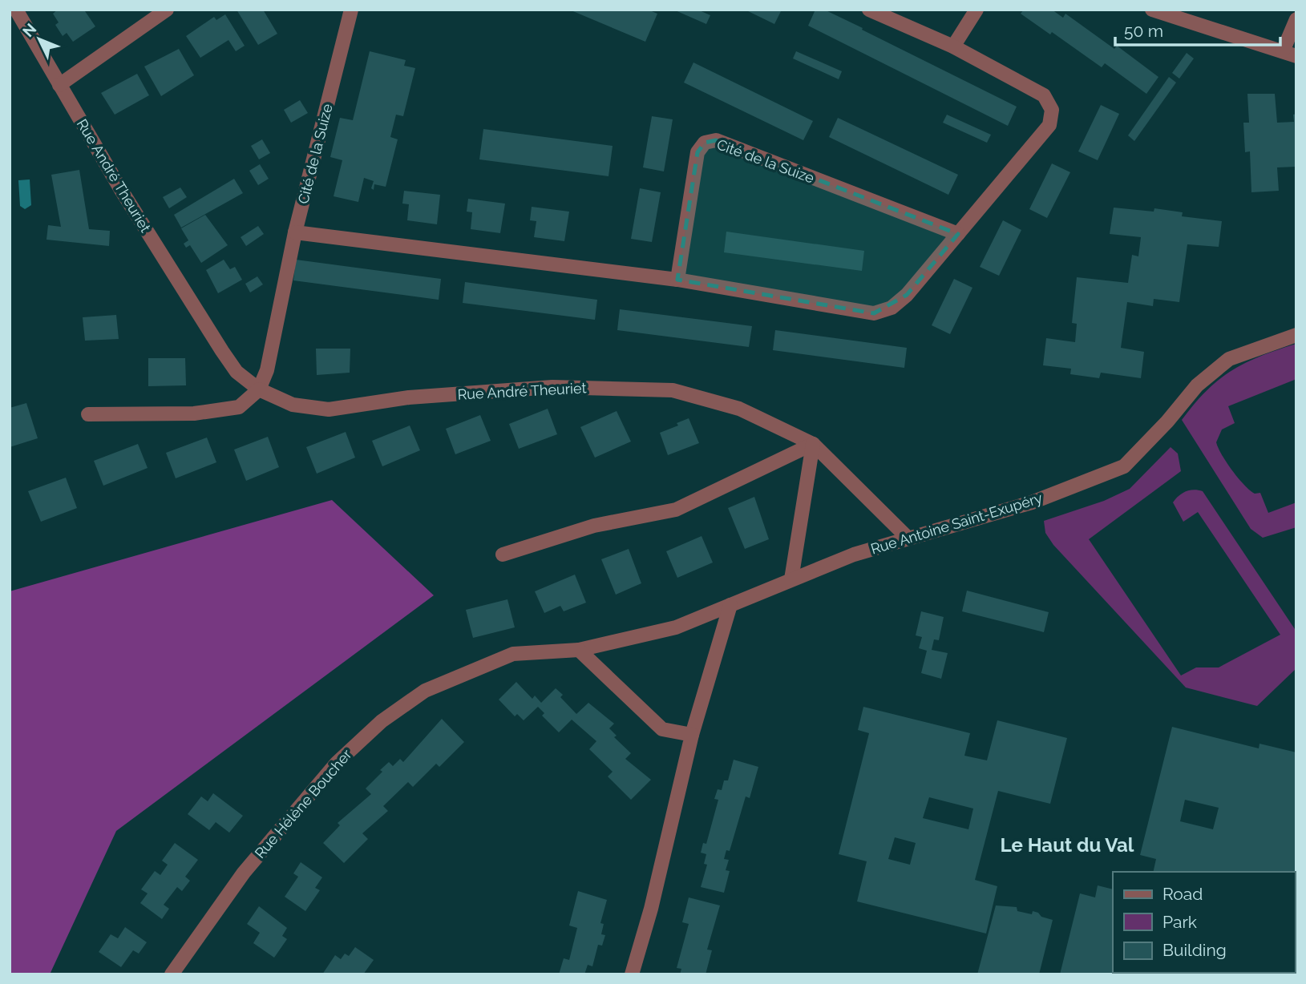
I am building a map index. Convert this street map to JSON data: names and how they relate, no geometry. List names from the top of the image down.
{
  "streets": {
    "street": [
      "Cité de la Suize",
      "Rue André Theuriet",
      "Rue Antoine Saint-Exupéry",
      "Rue Hélène Boucher"
    ]
  },
  "crossings": [
    ["Cité de la Suize", "Rue André Theuriet"],
    ["Rue André Theuriet", "Rue Antoine Saint-Exupéry"],
    ["Rue Antoine Saint-Exupéry", "Rue Hélène Boucher"]
  ],
  "districts": ["Le Haut du Val"],
  "legend": ["Road", "Park", "Building"],
  "scale_bar": "50 m",
  "north": "top left"
}
